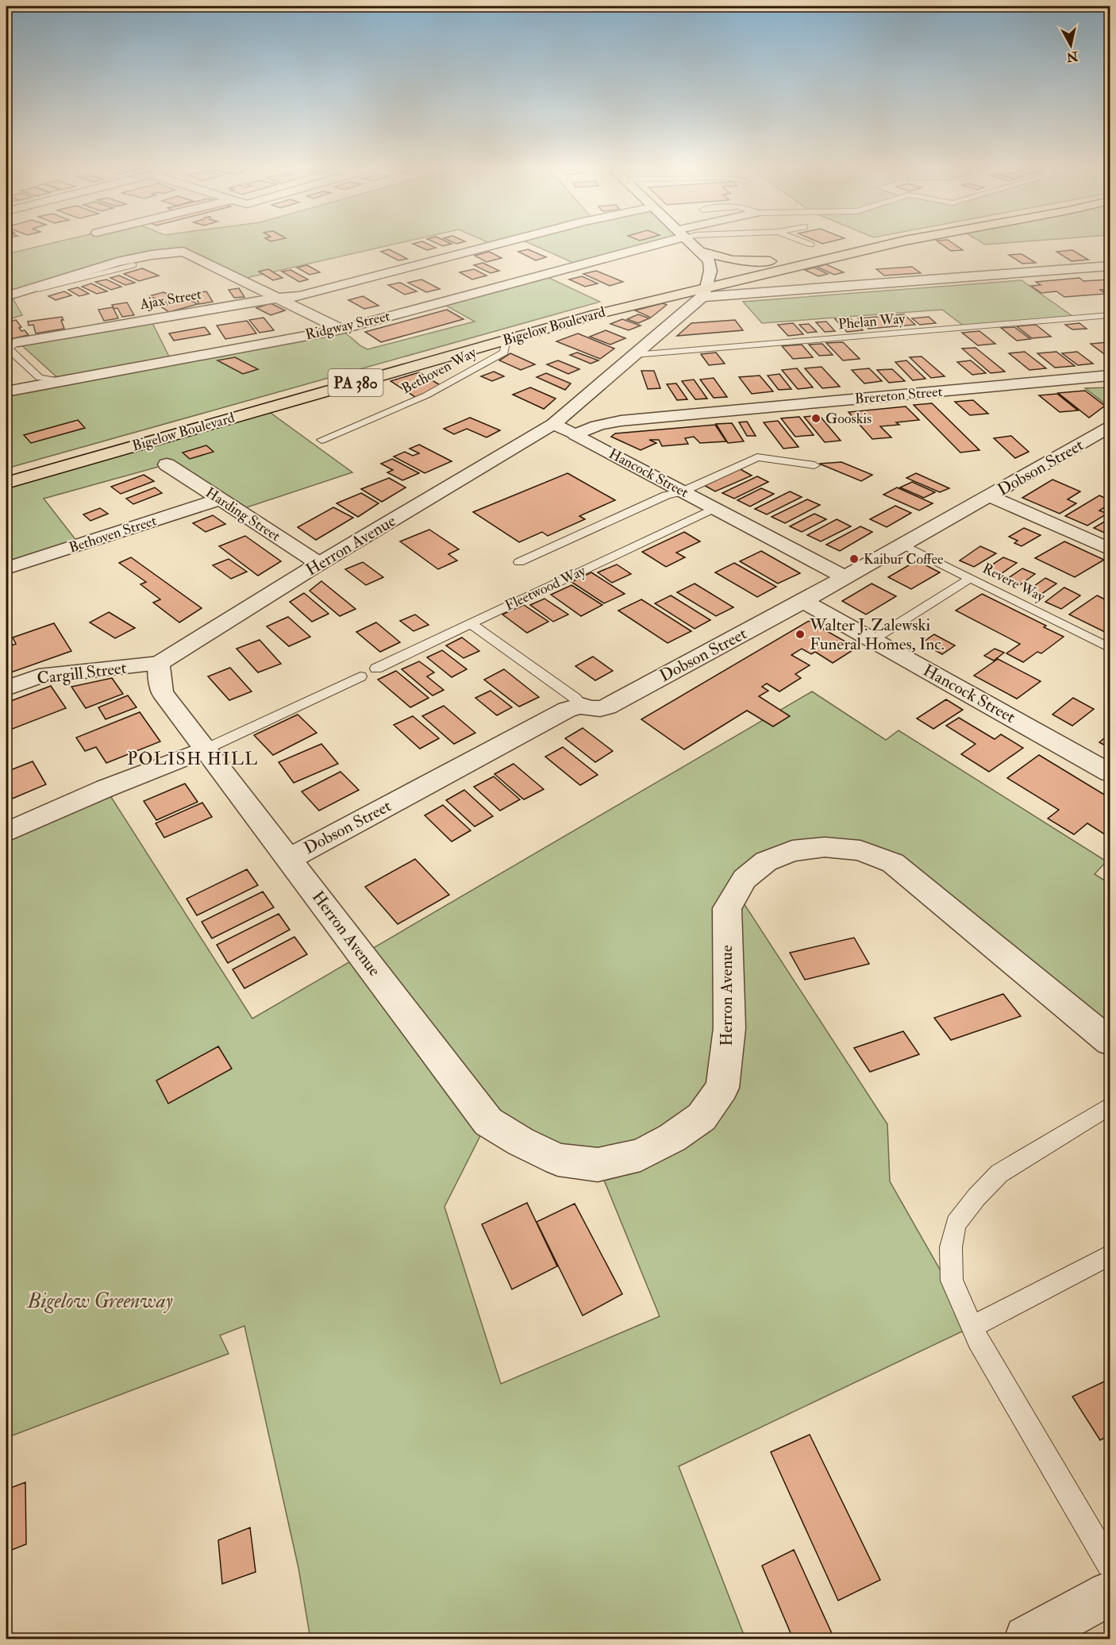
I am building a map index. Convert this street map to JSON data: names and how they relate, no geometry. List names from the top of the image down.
{
  "streets": {
    "main road": ["Bigelow Boulevard", "PA 380"],
    "street": [
      "Ajax Street",
      "Ridgway Street",
      "Brereton Street",
      "Dobson Street",
      "Hancock Street",
      "Harding Street",
      "Bethoven Street",
      "Herron Avenue",
      "Cargill Street"
    ],
    "lane": [
      "Phelan Way",
      "Bethoven Way",
      "Revere Way",
      "Fleetwood Way"
    ]
  },
  "crossings": [
    ["Ajax Street", "Ridgway Street"],
    ["Phelan Way", "Herron Avenue"],
    ["Bigelow Boulevard", "Bethoven Way"],
    ["Bigelow Boulevard", "Herron Avenue"],
    ["Brereton Street", "Hancock Street"],
    ["Dobson Street", "Hancock Street"],
    ["Dobson Street", "Herron Avenue"],
    ["Dobson Street", "Revere Way"],
    ["Hancock Street", "Herron Avenue"],
    ["Hancock Street", "Fleetwood Way"],
    ["Harding Street", "Bethoven Street"],
    ["Harding Street", "Herron Avenue"],
    ["Herron Avenue", "Cargill Street"]
  ],
  "districts": ["POLISH HILL"],
  "parks": ["Bigelow Greenway"],
  "places": ["Gooskis", "Kaibur Coffee", "Walter J. Zalewski Funeral Homes, Inc."],
  "north": "bottom"
}
